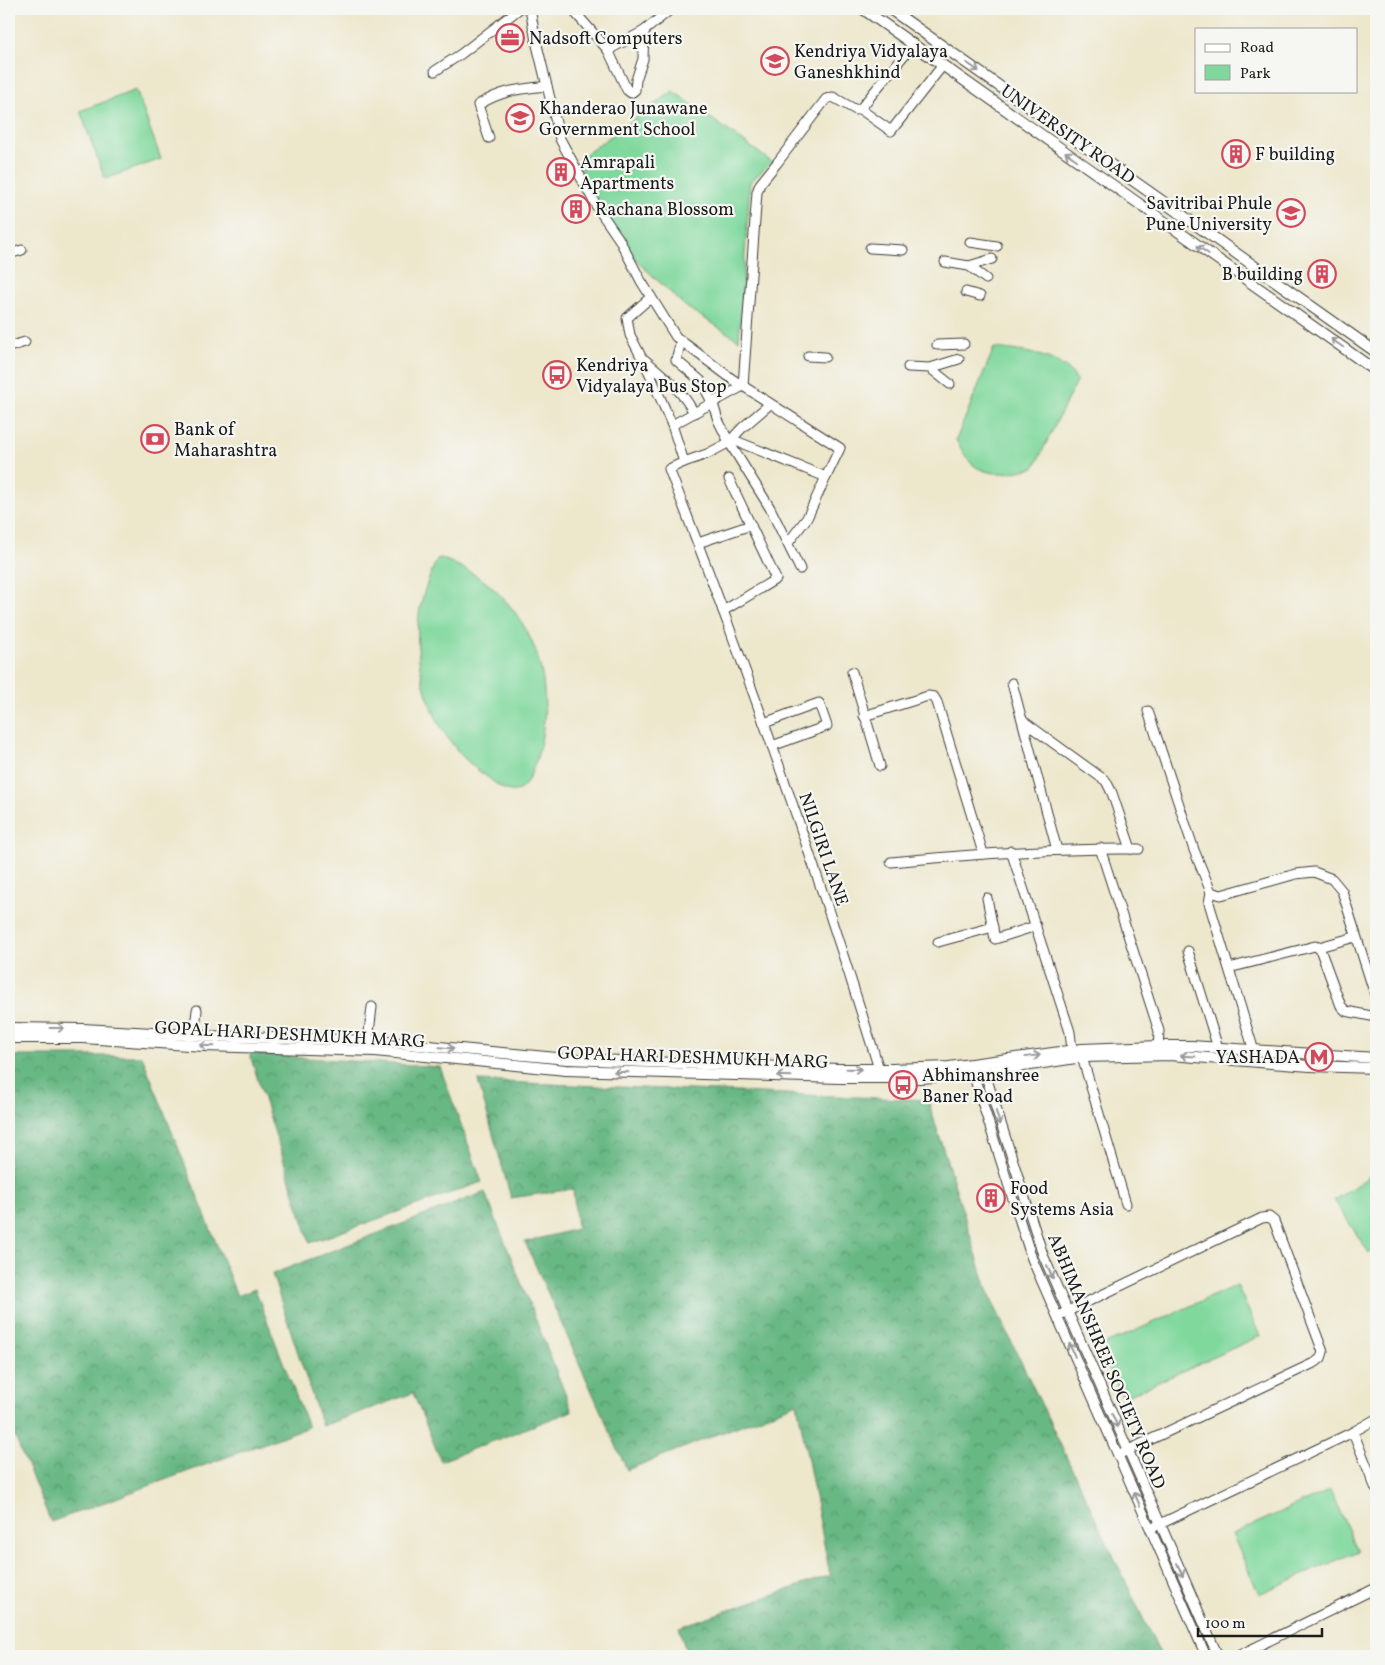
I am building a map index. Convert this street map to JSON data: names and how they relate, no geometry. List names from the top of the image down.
{
  "streets": {
    "main road": ["UNIVERSITY ROAD", "GOPAL HARI DESHMUKH MARG"],
    "street": ["NILGIRI LANE", "ABHIMANSHREE SOCIETY ROAD"]
  },
  "crossings": [
    ["NILGIRI LANE", "GOPAL HARI DESHMUKH MARG"],
    ["GOPAL HARI DESHMUKH MARG", "ABHIMANSHREE SOCIETY ROAD"]
  ],
  "places": {
    "office": ["Nadsoft Computers"],
    "school or university": ["Kendriya Vidyalaya Ganeshkhind", "Khanderao Junawane Government School", "Savitribai Phule Pune University"],
    "building": [
      "F building",
      "Amrapali Apartments",
      "Rachana Blossom",
      "B building",
      "Food Systems Asia"
    ],
    "bus stop": ["Kendriya Vidyalaya Bus Stop", "Abhimanshree Baner Road"],
    "bank": ["Bank of Maharashtra"],
    "metro station": ["YASHADA"]
  },
  "legend": ["Road", "Park"],
  "scale_bar": "100 m"
}
